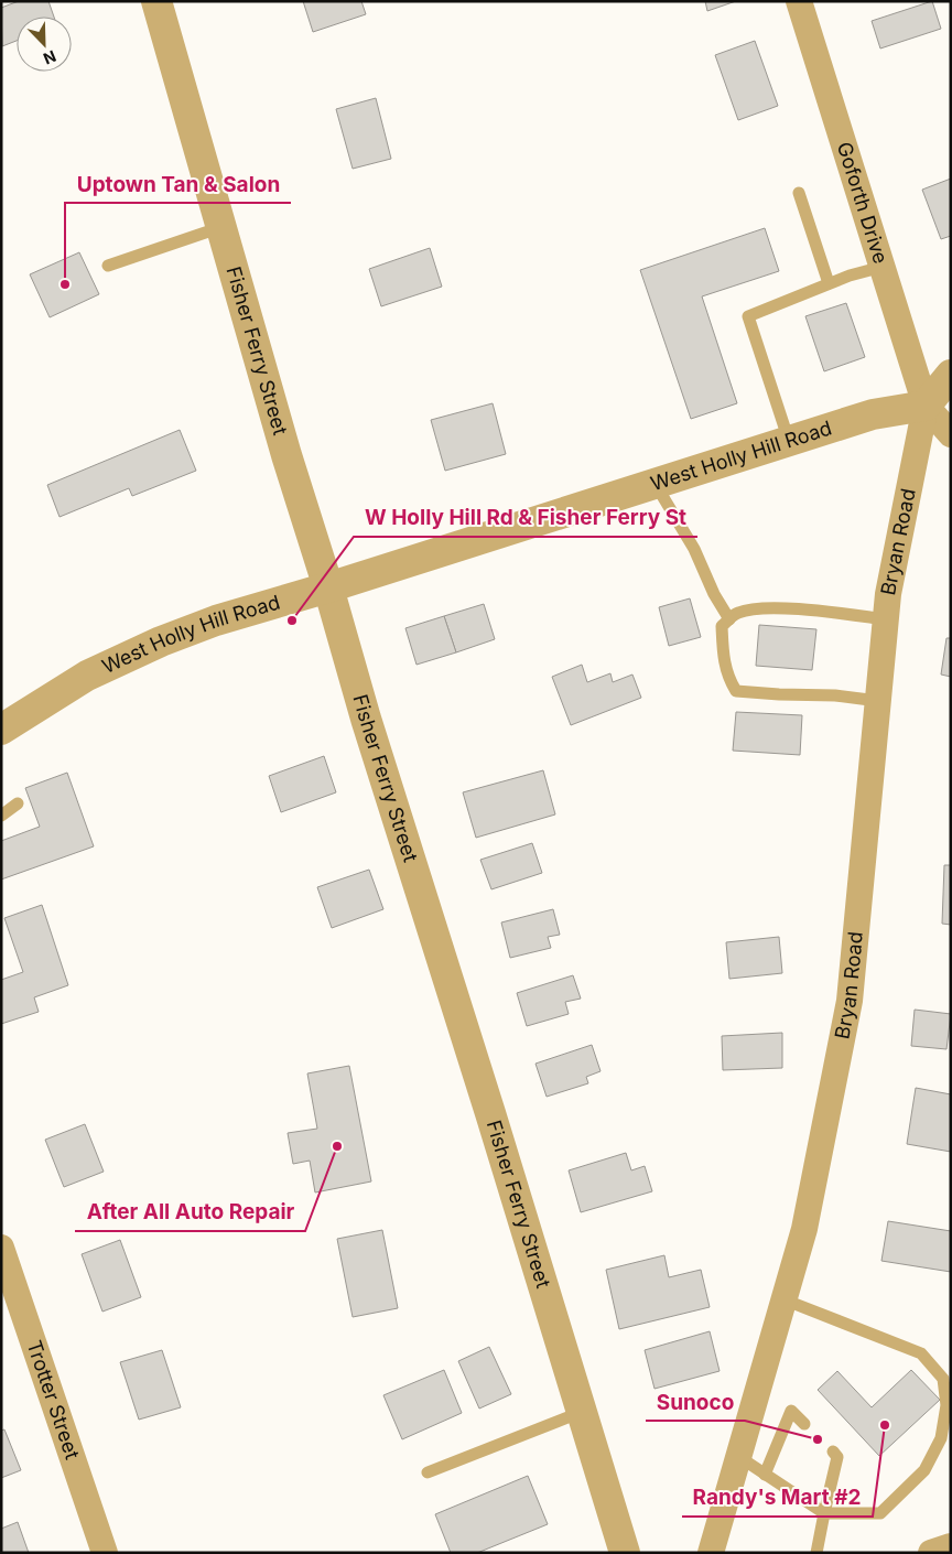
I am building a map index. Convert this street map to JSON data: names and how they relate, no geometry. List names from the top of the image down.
{
  "streets": {
    "street": [
      "Goforth Drive",
      "Fisher Ferry Street",
      "West Holly Hill Road",
      "Bryan Road",
      "Trotter Street"
    ]
  },
  "crossings": [
    ["Goforth Drive", "West Holly Hill Road"],
    ["Goforth Drive", "Bryan Road"],
    ["Fisher Ferry Street", "West Holly Hill Road"],
    ["West Holly Hill Road", "Bryan Road"]
  ],
  "places": [
    "Uptown Tan & Salon",
    "W Holly Hill Rd & Fisher Ferry St",
    "After All Auto Repair",
    "Randy's Mart #2",
    "Sunoco"
  ],
  "north": "bottom right"
}
